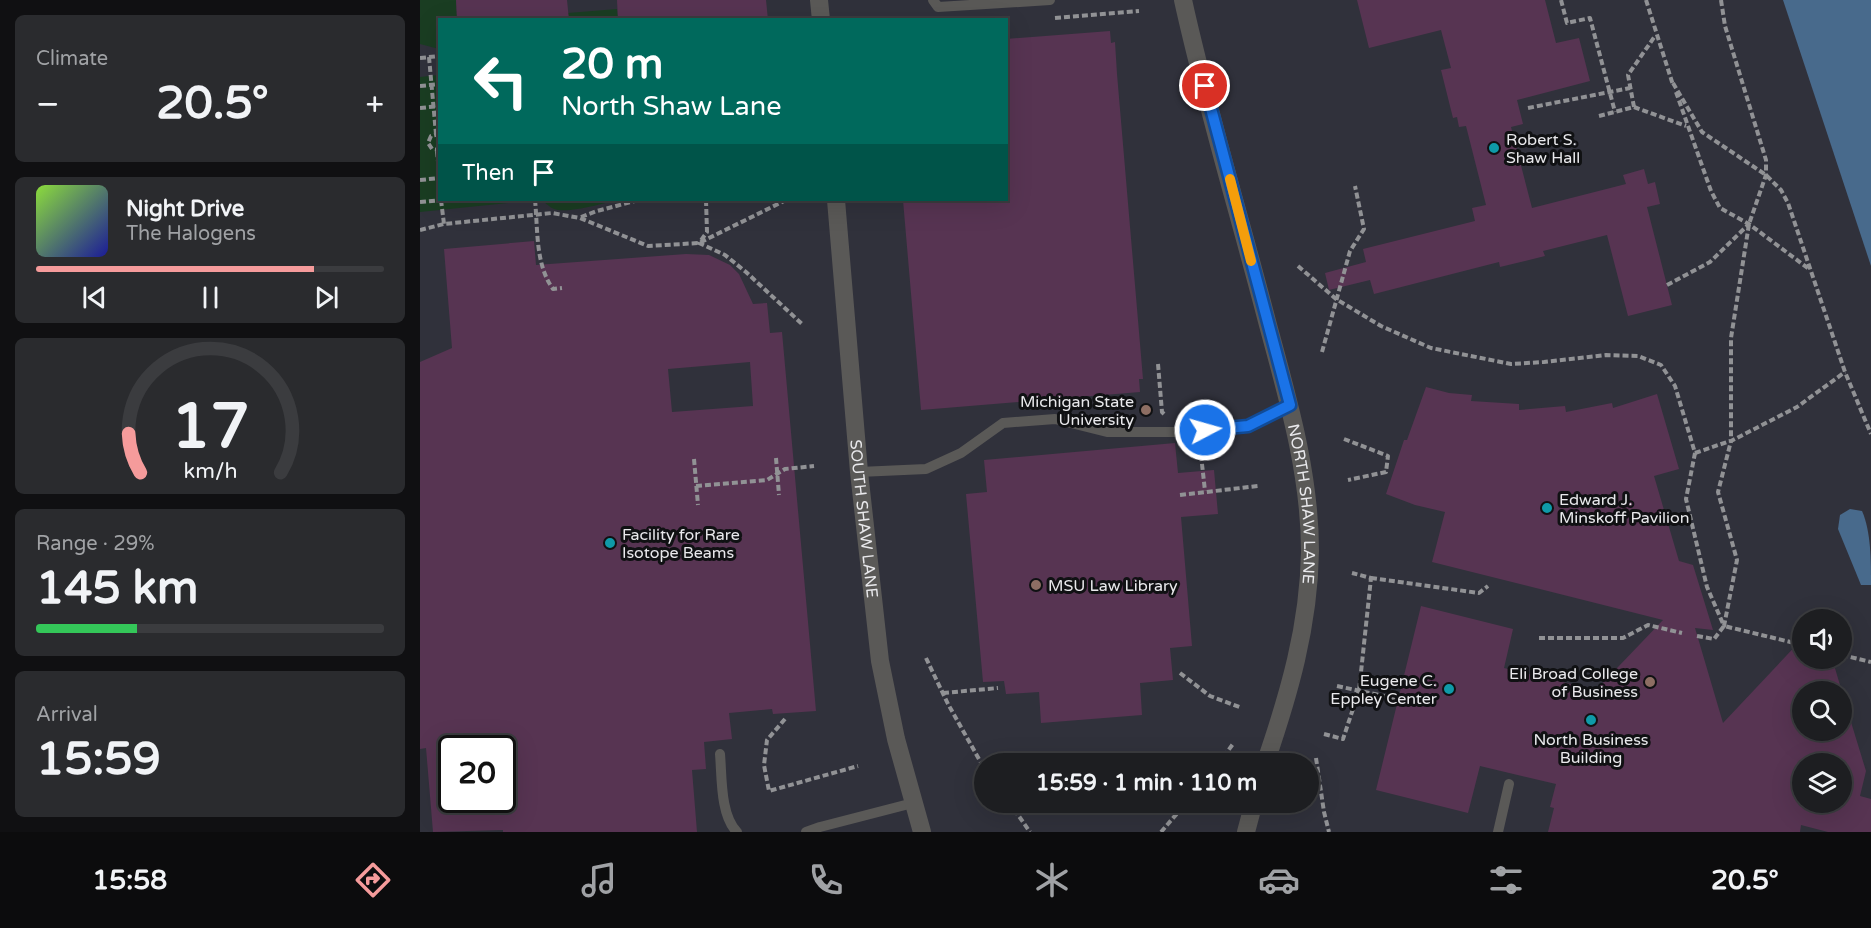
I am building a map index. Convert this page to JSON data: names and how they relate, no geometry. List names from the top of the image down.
{
  "streets": {
    "street": ["NORTH SHAW LANE", "SOUTH SHAW LANE"]
  },
  "places": [
    "Robert S. Shaw Hall",
    "Michigan State University",
    "Edward J. Minskoff Pavilion",
    "Facility for Rare Isotope Beams",
    "MSU Law Library",
    "Eli Broad College of Business",
    "Eugene C. Eppley Center",
    "North Business Building"
  ],
  "page": {
    "tile": [
      "Climate",
      ["Range · 29%", "145 km"],
      ["Arrival", "15:59"]
    ],
    "turn": ["20 m", "North Shaw Lane"],
    "heat": ["−", "20.5°", "+"],
    "then": "Then",
    "song": ["Night Drive", "The Halogens"],
    "limit": "20",
    "trip": "15:59 · 1 min · 110 m",
    "tabs": ["15:58", "20.5°"],
    "gauge": ["17", "km/h"]
  }
}
